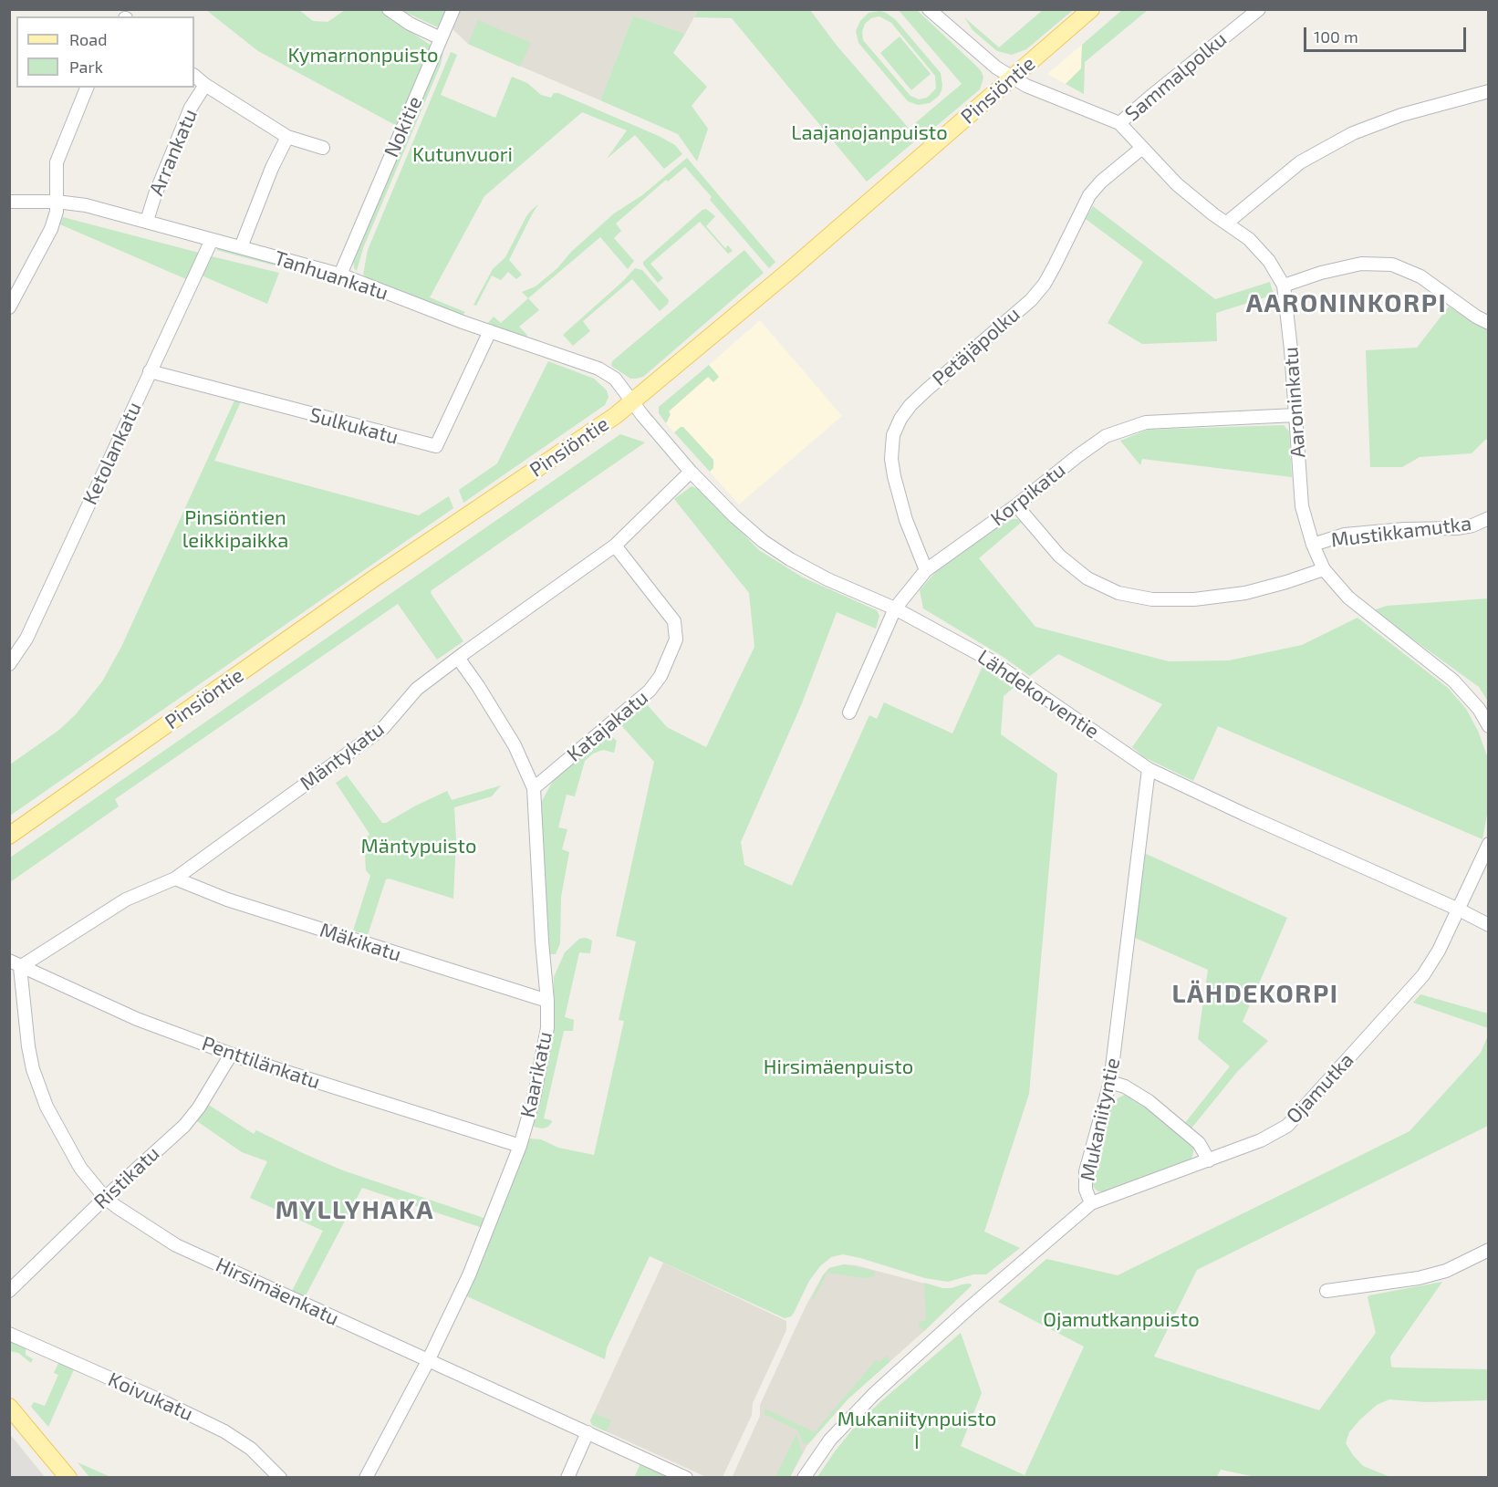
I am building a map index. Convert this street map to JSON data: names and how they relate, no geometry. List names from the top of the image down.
{
  "streets": {
    "main road": ["Pinsiöntie"],
    "street": [
      "Sammalpolku",
      "Nokitie",
      "Arrankatu",
      "Tanhuankatu",
      "Petäjäpolku",
      "Aaroninkatu",
      "Sulkukatu",
      "Ketolankatu",
      "Korpikatu",
      "Mustikkamutka",
      "Lähdekorventie",
      "Katajakatu",
      "Mäntykatu",
      "Mäkikatu",
      "Penttilänkatu",
      "Kaarikatu",
      "Ojamutka",
      "Mukaniityntie",
      "Ristikatu",
      "Hirsimäenkatu",
      "Koivukatu"
    ]
  },
  "crossings": [
    ["Sammalpolku", "Aaroninkatu"],
    ["Pinsiöntie", "Tanhuankatu"],
    ["Pinsiöntie", "Aaroninkatu"],
    ["Pinsiöntie", "Lähdekorventie"],
    ["Nokitie", "Tanhuankatu"],
    ["Arrankatu", "Tanhuankatu"],
    ["Tanhuankatu", "Sulkukatu"],
    ["Tanhuankatu", "Ketolankatu"],
    ["Tanhuankatu", "Lähdekorventie"],
    ["Petäjäpolku", "Aaroninkatu"],
    ["Petäjäpolku", "Korpikatu"],
    ["Aaroninkatu", "Korpikatu"],
    ["Aaroninkatu", "Mustikkamutka"],
    ["Sulkukatu", "Ketolankatu"],
    ["Korpikatu", "Lähdekorventie"],
    ["Lähdekorventie", "Mäntykatu"],
    ["Lähdekorventie", "Ojamutka"],
    ["Lähdekorventie", "Mukaniityntie"],
    ["Katajakatu", "Mäntykatu"],
    ["Katajakatu", "Kaarikatu"],
    ["Mäntykatu", "Mäkikatu"],
    ["Mäntykatu", "Penttilänkatu"],
    ["Mäntykatu", "Kaarikatu"],
    ["Mäntykatu", "Hirsimäenkatu"],
    ["Mäkikatu", "Kaarikatu"],
    ["Penttilänkatu", "Kaarikatu"],
    ["Penttilänkatu", "Ristikatu"],
    ["Penttilänkatu", "Hirsimäenkatu"],
    ["Kaarikatu", "Hirsimäenkatu"],
    ["Ojamutka", "Mukaniityntie"],
    ["Ristikatu", "Hirsimäenkatu"]
  ],
  "districts": ["AARONINKORPI", "LÄHDEKORPI", "MYLLYHAKA"],
  "parks": [
    "Kymarnonpuisto",
    "Laajanojanpuisto",
    "Kutunvuori",
    "Pinsiöntien leikkipaikka",
    "Mäntypuisto",
    "Hirsimäenpuisto",
    "Ojamutkanpuisto",
    "Mukaniitynpuisto I"
  ],
  "legend": ["Road", "Park"],
  "scale_bar": "100 m"
}
